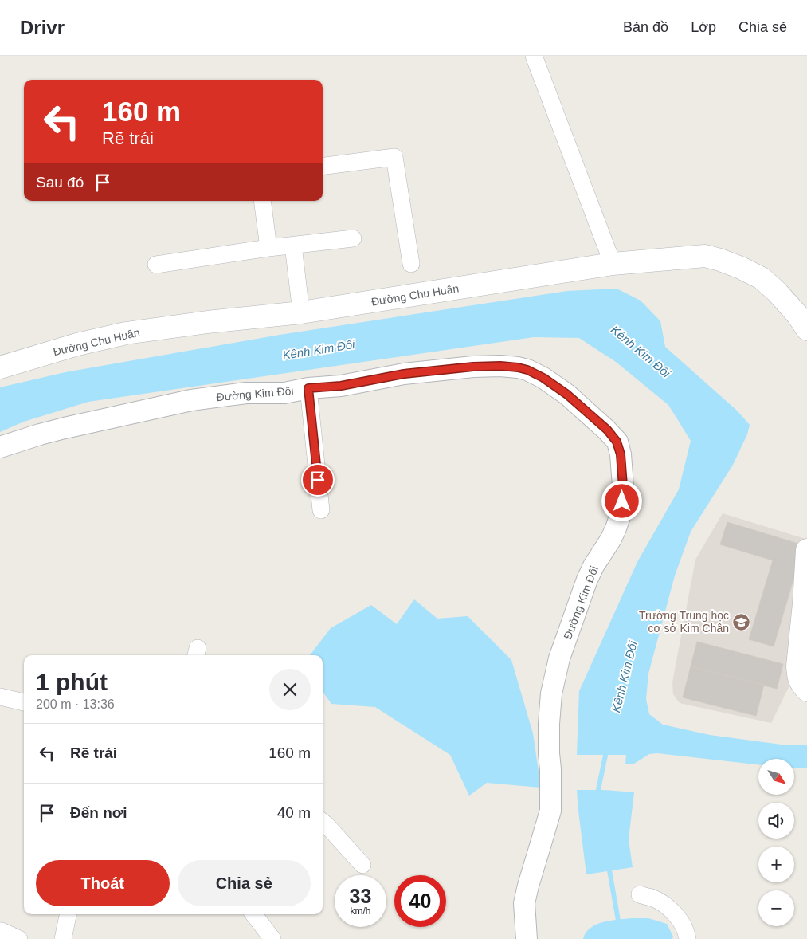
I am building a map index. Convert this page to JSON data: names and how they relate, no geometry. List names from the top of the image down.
{
  "streets": {
    "main road": ["Đường Chu Huân"],
    "street": ["Đường Kim Đôi"]
  },
  "water": ["Kênh Kim Đôi"],
  "places": {
    "school or university": ["Trường Trung học cơ sở Kim Chân"]
  },
  "north": "bottom right",
  "page": {
    "header": "Drivr",
    "nav": ["Bản đồ", "Lớp", "Chia sẻ"],
    "turn": ["160 m", "Rẽ trái"],
    "then": "Sau đó",
    "heading": ["1 phút", "200 m · 13:36"],
    "list": [
      {
        "name": "Rẽ trái",
        "value": "160 m"
      },
      {
        "name": "Đến nơi",
        "value": "40 m"
      }
    ],
    "map_buttons": ["+", "−"],
    "buttons": ["Thoát", "Chia sẻ"],
    "speed": "33 km/h",
    "limit": "40"
  }
}
